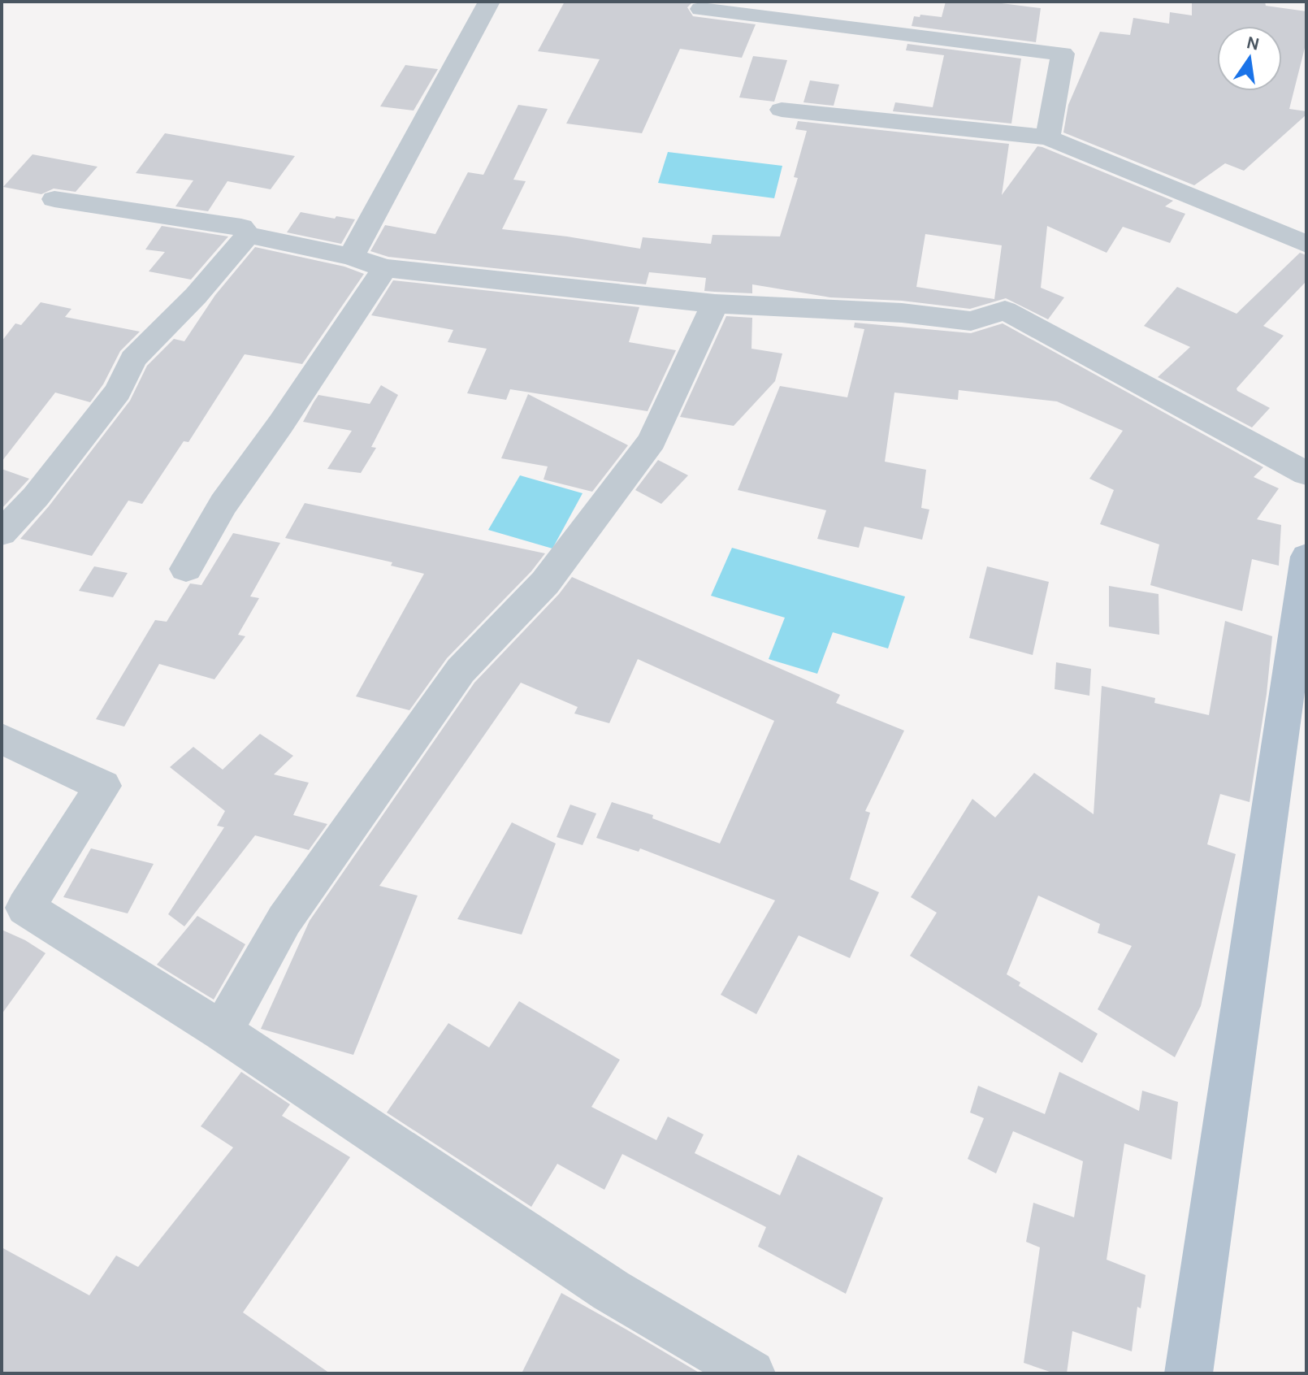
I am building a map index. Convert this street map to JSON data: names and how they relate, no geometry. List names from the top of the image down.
{
  "north": "top"
}
